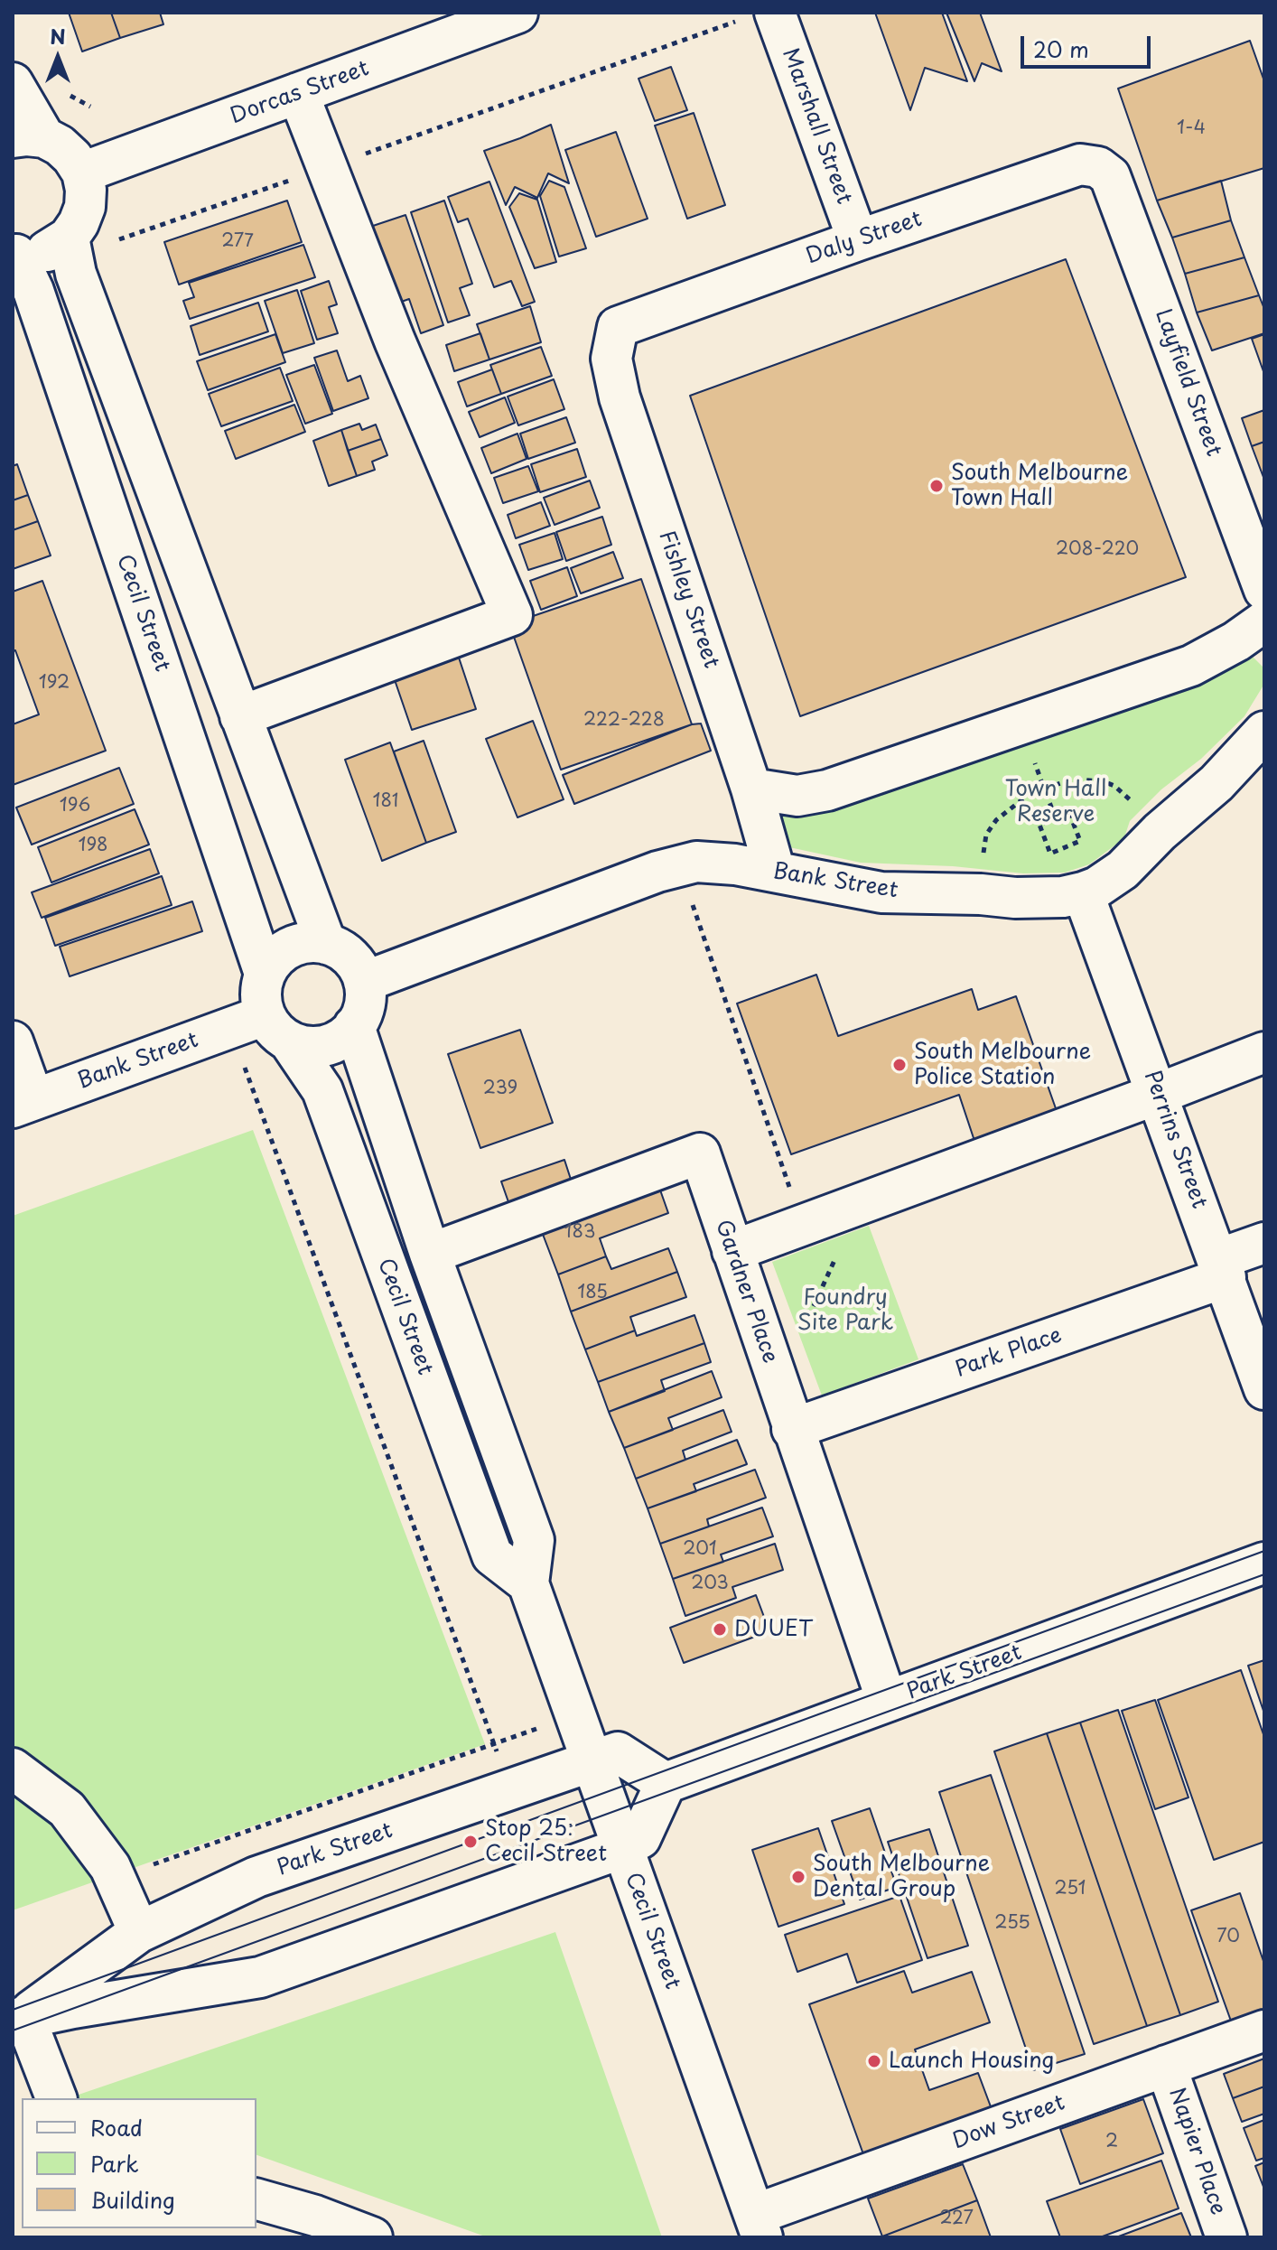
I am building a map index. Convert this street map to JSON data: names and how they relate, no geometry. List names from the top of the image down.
{
  "streets": {
    "street": [
      "Dorcas Street",
      "Marshall Street",
      "Daly Street",
      "Layfield Street",
      "Fishley Street",
      "Cecil Street",
      "Bank Street",
      "Perrins Street",
      "Gardner Place",
      "Park Place",
      "Park Street",
      "Dow Street",
      "Napier Place"
    ]
  },
  "crossings": [
    ["Marshall Street", "Daly Street"],
    ["Daly Street", "Layfield Street"],
    ["Daly Street", "Fishley Street"],
    ["Fishley Street", "Bank Street"],
    ["Cecil Street", "Bank Street"],
    ["Cecil Street", "Gardner Place"],
    ["Cecil Street", "Park Street"],
    ["Cecil Street", "Dow Street"],
    ["Bank Street", "Perrins Street"],
    ["Perrins Street", "Park Place"],
    ["Gardner Place", "Park Place"],
    ["Gardner Place", "Park Street"],
    ["Dow Street", "Napier Place"]
  ],
  "parks": ["Town Hall Reserve", "Foundry Site Park"],
  "places": [
    "South Melbourne Town Hall",
    "South Melbourne Police Station",
    "DUUET",
    "Stop 25: Cecil Street",
    "South Melbourne Dental Group",
    "Launch Housing"
  ],
  "house_numbers": [
    "1-4",
    "277",
    "208-220",
    "192",
    "222-228",
    "181",
    "196",
    "198",
    "239",
    "183",
    "185",
    "201",
    "203",
    "251",
    "255",
    "70",
    "2",
    "227"
  ],
  "legend": ["Road", "Park", "Building"],
  "scale_bar": "20 m",
  "north": "top"
}
